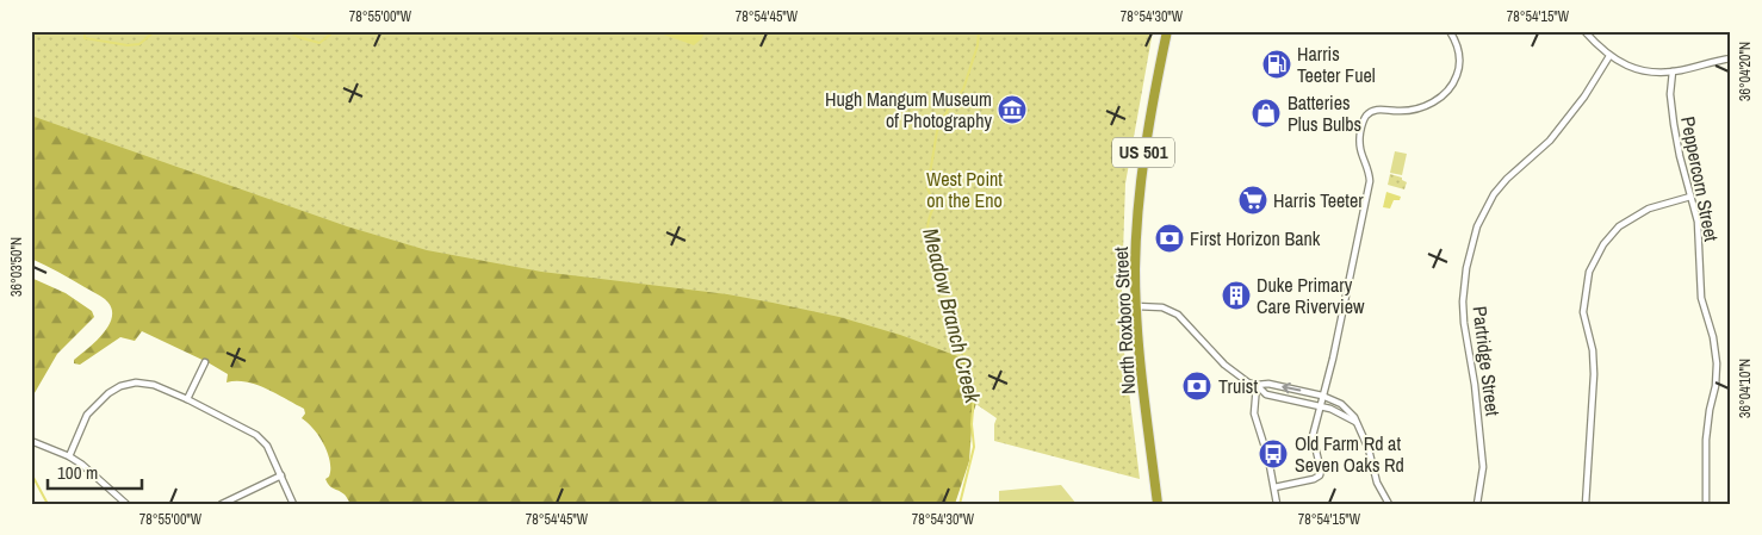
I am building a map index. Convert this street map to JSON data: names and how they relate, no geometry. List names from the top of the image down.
{
  "streets": {
    "highway": ["US 501", "North Roxboro Street"],
    "street": ["Peppercorn Street", "Partridge Street"]
  },
  "water": ["Meadow Branch Creek"],
  "parks": ["West Point on the Eno"],
  "places": {
    "fuel station": ["Harris Teeter Fuel"],
    "museum": ["Hugh Mangum Museum of Photography"],
    "shop": ["Batteries Plus Bulbs"],
    "supermarket": ["Harris Teeter"],
    "bank": ["First Horizon Bank", "Truist"],
    "building": ["Duke Primary Care Riverview"],
    "bus stop": ["Old Farm Rd at Seven Oaks Rd"]
  },
  "scale_bar": "100 m",
  "coordinates": [
    "78°55'00\"W",
    "78°54'45\"W",
    "78°54'30\"W",
    "78°54'15\"W",
    "36°04'20\"N",
    "36°03'50\"N",
    "36°04'10\"N"
  ]
}
